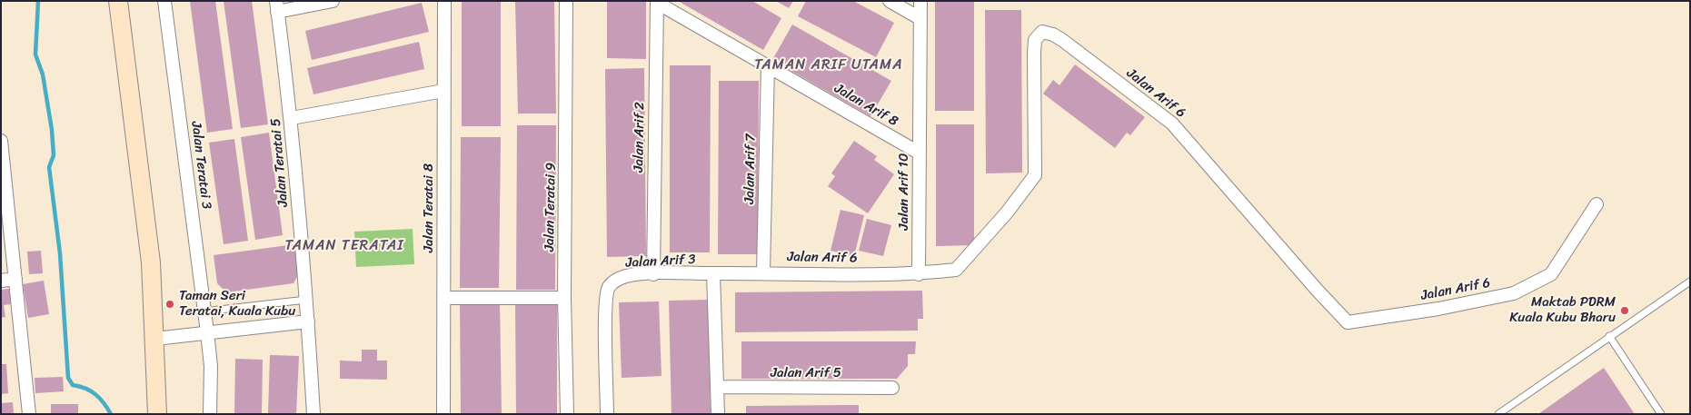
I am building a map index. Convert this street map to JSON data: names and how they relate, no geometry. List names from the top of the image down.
{
  "streets": {
    "street": [
      "Jalan Arif 6",
      "Jalan Arif 8",
      "Jalan Arif 2",
      "Jalan Teratai 5",
      "Jalan Teratai 3",
      "Jalan Arif 7",
      "Jalan Arif 10",
      "Jalan Teratai 9",
      "Jalan Teratai 8",
      "Jalan Arif 3",
      "Jalan Arif 5"
    ]
  },
  "crossings": [
    ["Jalan Arif 6", "Jalan Arif 7"],
    ["Jalan Arif 6", "Jalan Arif 10"],
    ["Jalan Arif 6", "Jalan Arif 3"],
    ["Jalan Arif 8", "Jalan Arif 2"],
    ["Jalan Arif 8", "Jalan Arif 7"],
    ["Jalan Arif 8", "Jalan Arif 10"],
    ["Jalan Arif 2", "Jalan Arif 3"],
    ["Jalan Arif 7", "Jalan Arif 3"]
  ],
  "districts": ["TAMAN ARIF UTAMA", "TAMAN TERATAI"],
  "places": ["Taman Seri Teratai, Kuala Kubu", "Maktab PDRM Kuala Kubu Bharu"]
}
